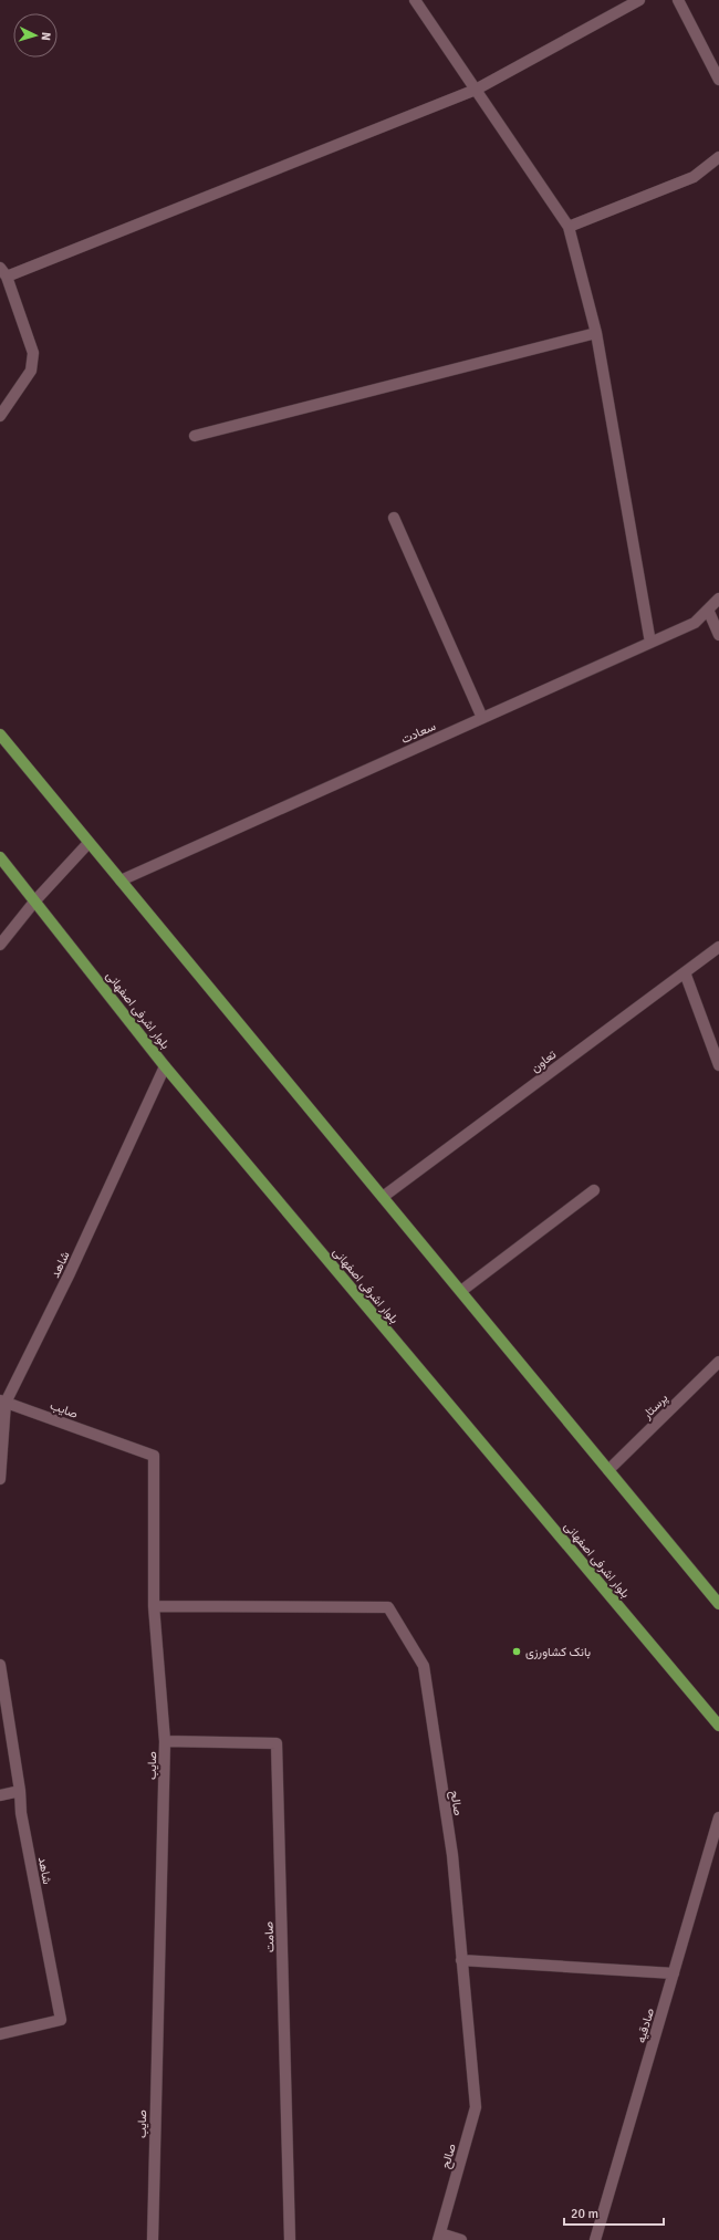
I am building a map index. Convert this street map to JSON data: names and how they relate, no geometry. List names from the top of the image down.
{
  "streets": {
    "main road": ["بلوار اشرفی اصفهانی"],
    "street": [
      "سعادت",
      "تعاون",
      "شاهد",
      "پرستار",
      "صایب",
      "صالح",
      "صامت",
      "صادقیه"
    ]
  },
  "crossings": [
    ["بلوار اشرفی اصفهانی", "شاهد"],
    ["شاهد", "صایب"],
    ["صایب", "صالح"],
    ["صایب", "صامت"]
  ],
  "places": ["بانک کشاورزی"],
  "scale_bar": "20 m",
  "north": "right"
}
